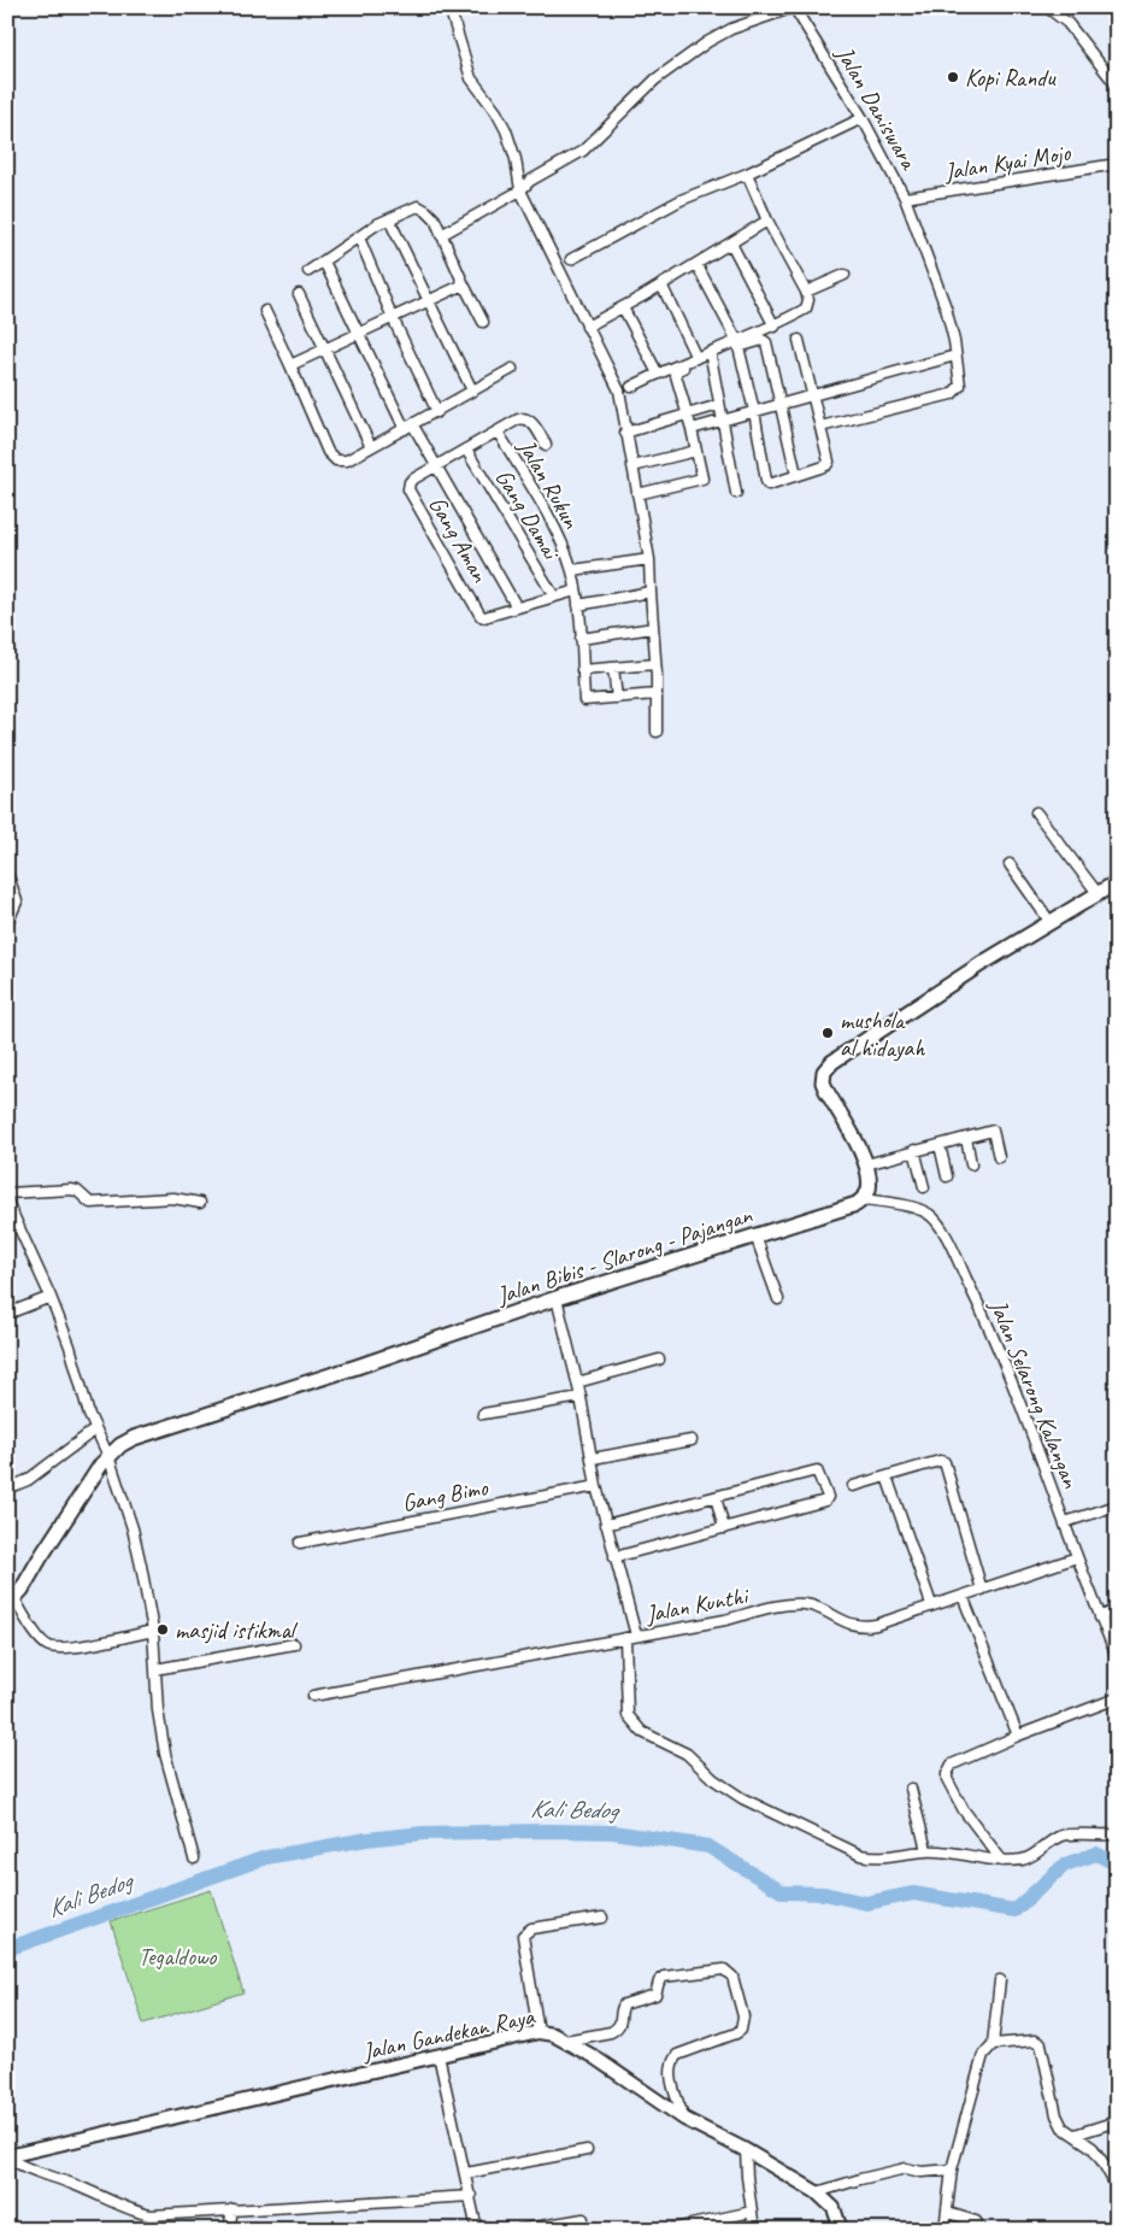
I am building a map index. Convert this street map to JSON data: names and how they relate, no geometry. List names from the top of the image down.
{
  "streets": {
    "main road": ["Jalan Bibis - Slarong - Pajangan"],
    "street": [
      "Jalan Daniswara",
      "Jalan Kyai Mojo",
      "Jalan Rukun",
      "Gang Damai",
      "Gang Aman",
      "Jalan Selarong Kalangan",
      "Gang Bimo",
      "Jalan Kunthi",
      "Jalan Gandekan Raya"
    ]
  },
  "crossings": [
    ["Jalan Daniswara", "Jalan Kyai Mojo"],
    ["Jalan Bibis - Slarong - Pajangan", "Jalan Selarong Kalangan"],
    ["Jalan Selarong Kalangan", "Jalan Kunthi"]
  ],
  "water": ["Kali Bedog"],
  "parks": ["Tegaldowo"],
  "places": ["Kopi Randu", "mushola al hidayah", "masjid istikmal"]
}
